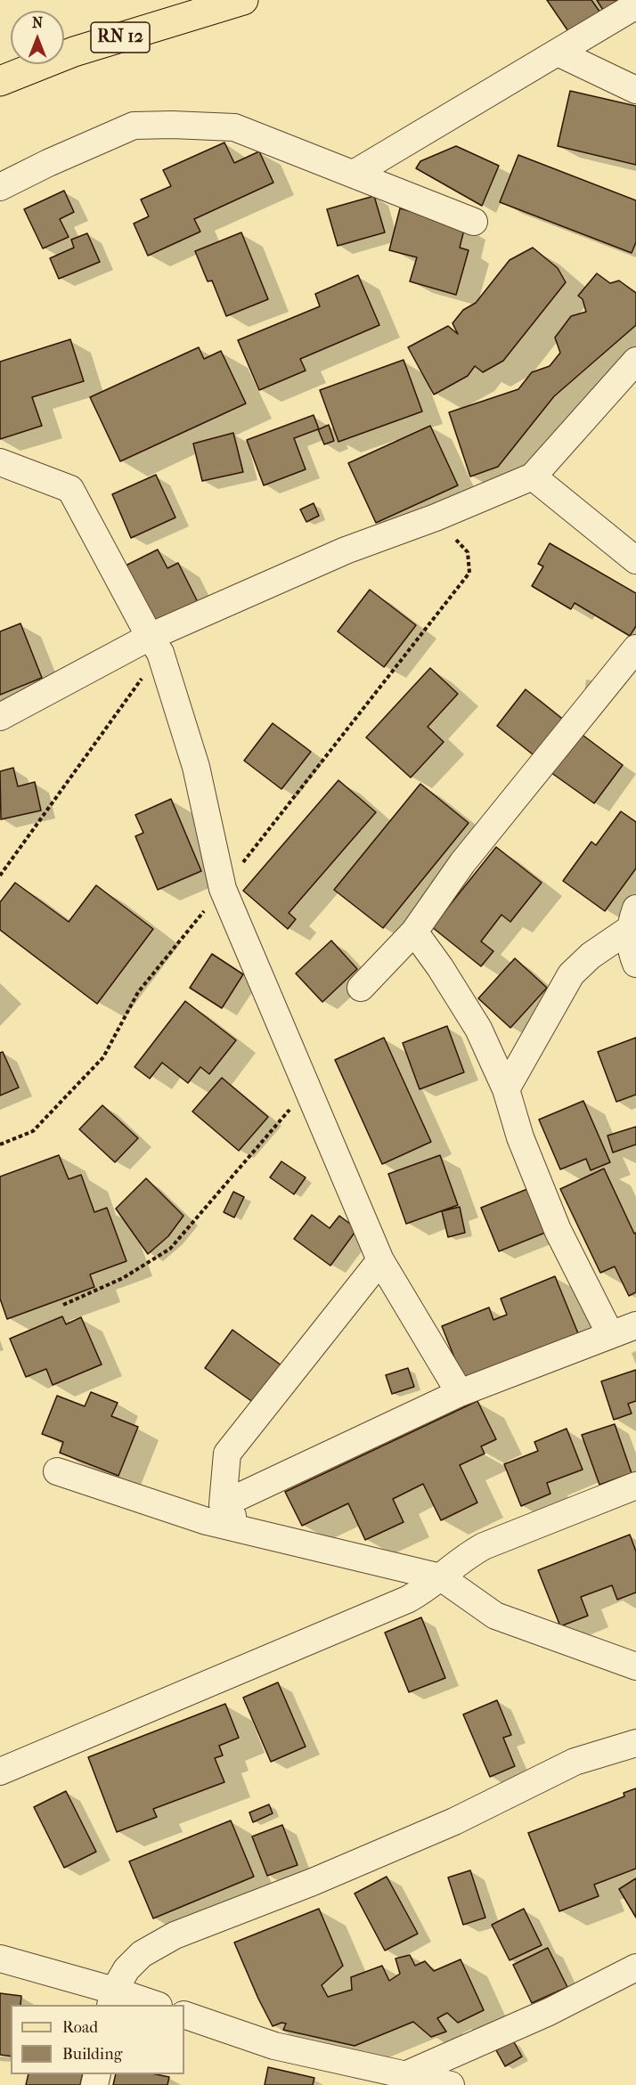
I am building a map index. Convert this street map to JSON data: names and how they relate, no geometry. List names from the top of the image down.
{
  "streets": {
    "main road": ["RN 12"]
  },
  "legend": ["Road", "Building"],
  "north": "top"
}
